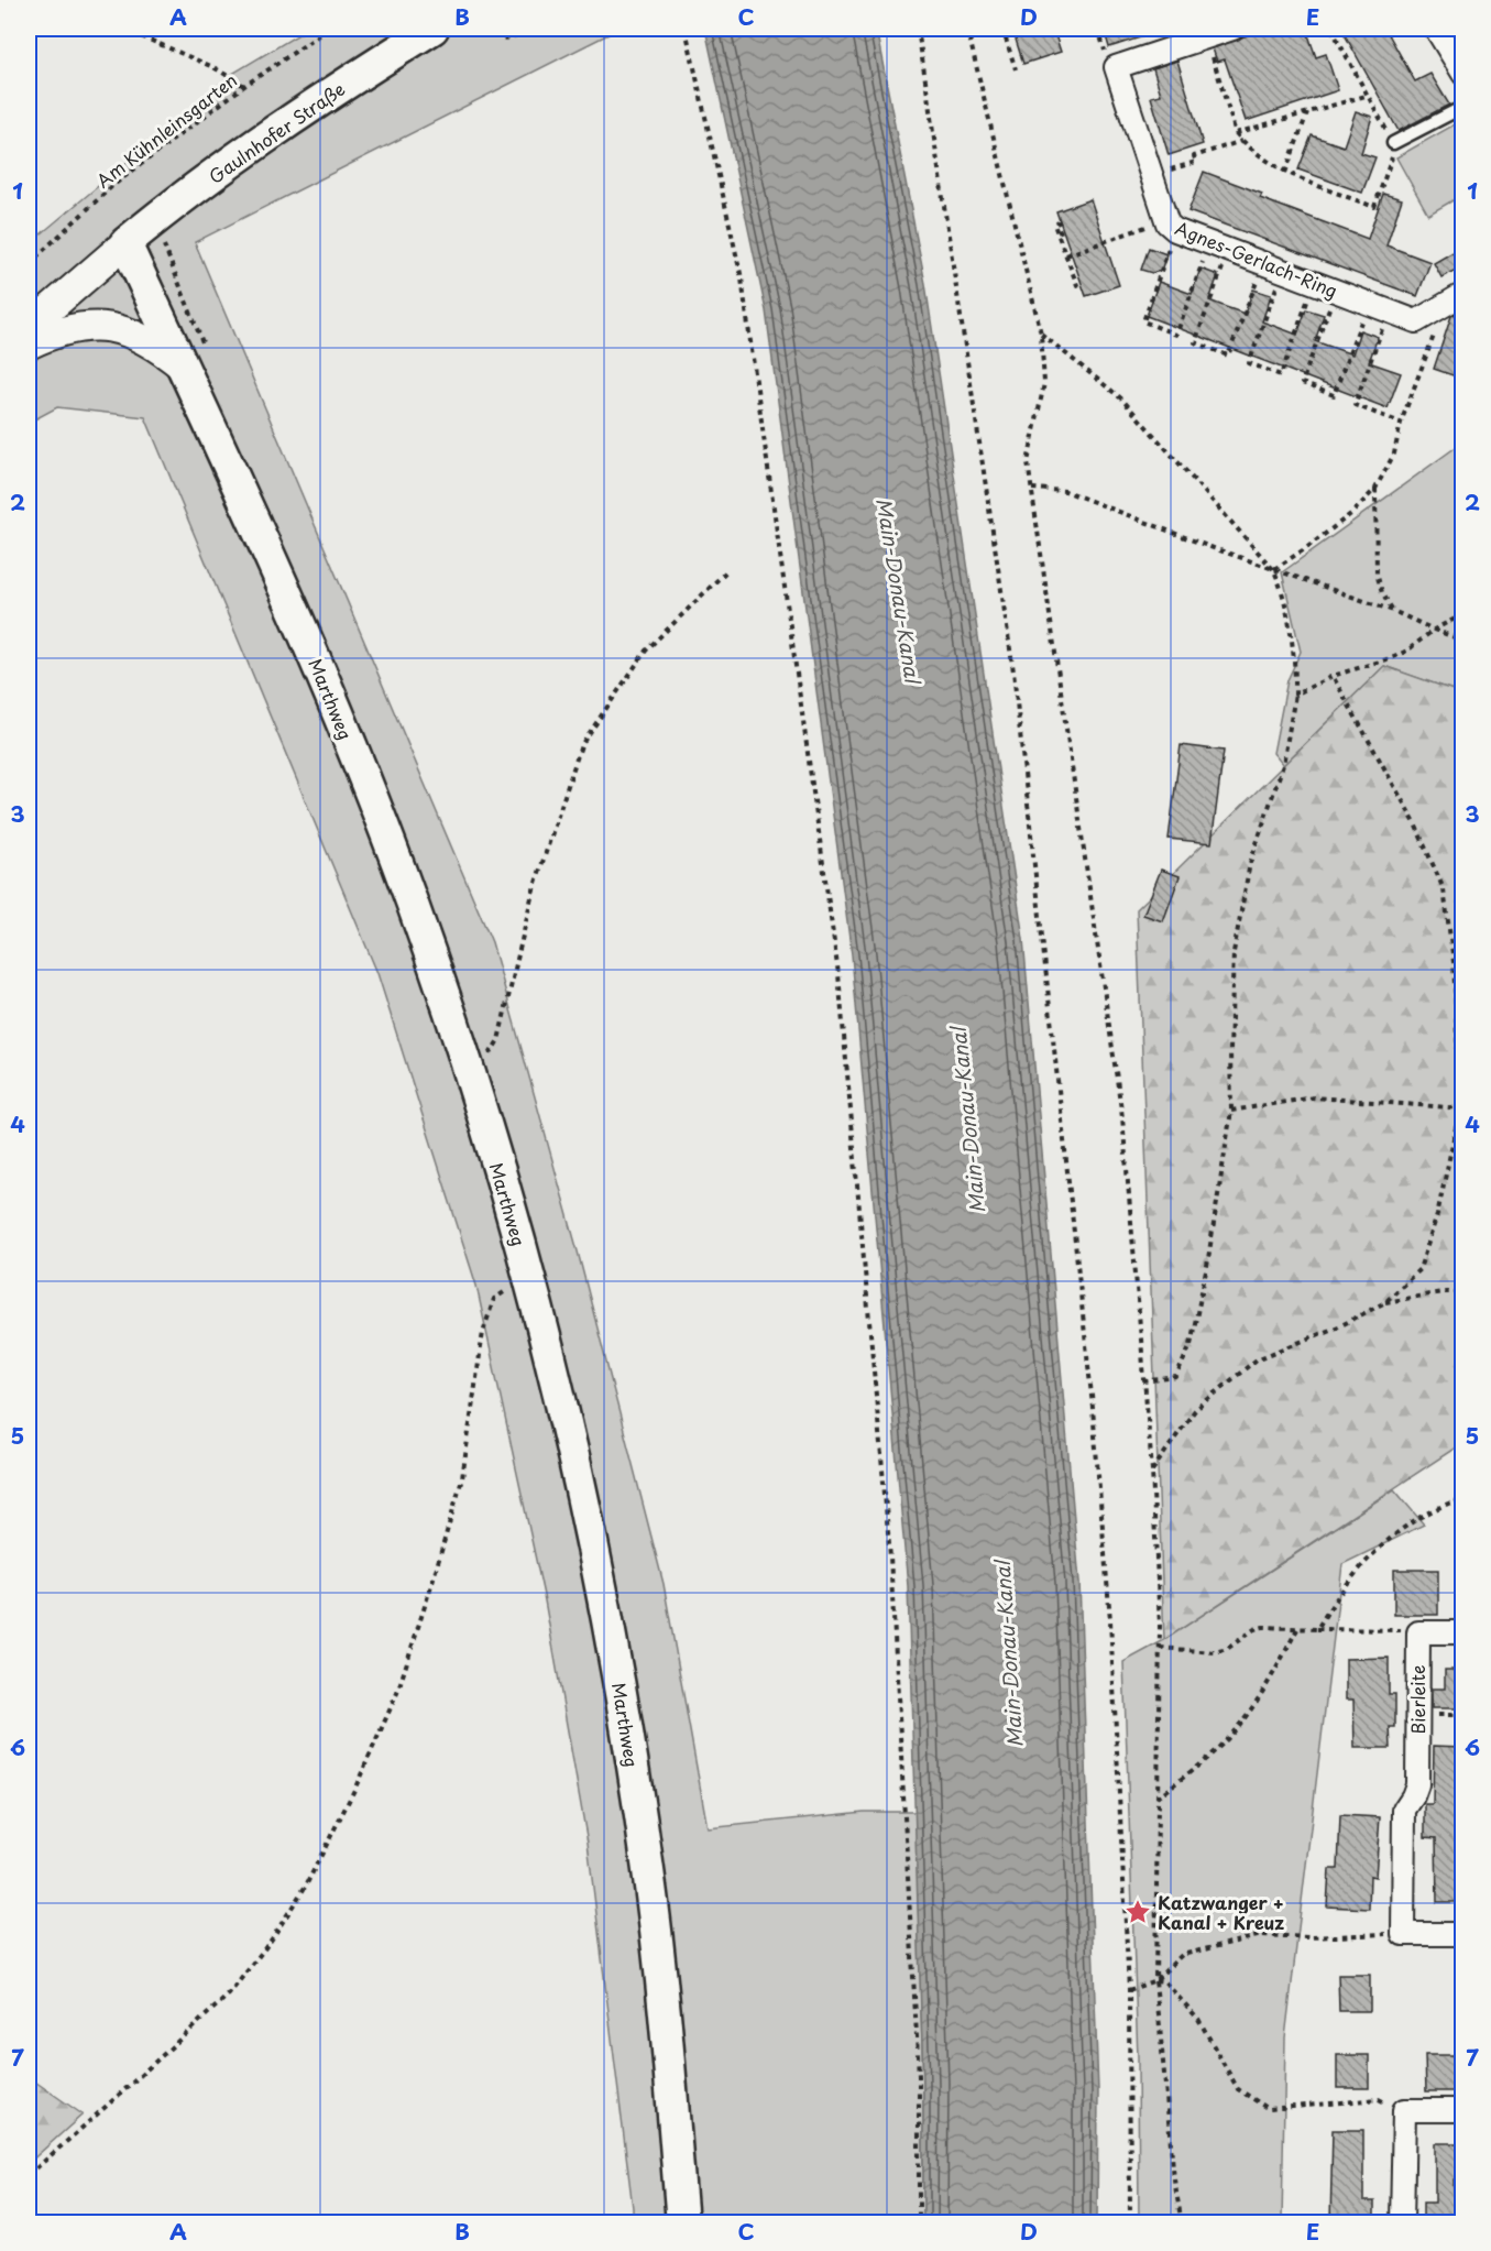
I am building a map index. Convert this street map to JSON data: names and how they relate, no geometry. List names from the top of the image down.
{
  "streets": {
    "main road": ["Gaulnhofer Straße", "Marthweg"],
    "street": ["Agnes-Gerlach-Ring", "Bierleite"],
    "path": ["Am Kühnleinsgarten"]
  },
  "crossings": [
    ["Gaulnhofer Straße", "Marthweg"]
  ],
  "water": ["Main-Donau-Kanal"],
  "places": {
    "place": ["Katzwanger + Kanal + Kreuz"]
  },
  "grid": {
    "columns": [
      "A",
      "B",
      "C",
      "D",
      "E"
    ],
    "rows": [
      "1",
      "2",
      "3",
      "4",
      "5",
      "6",
      "7"
    ]
  }
}
